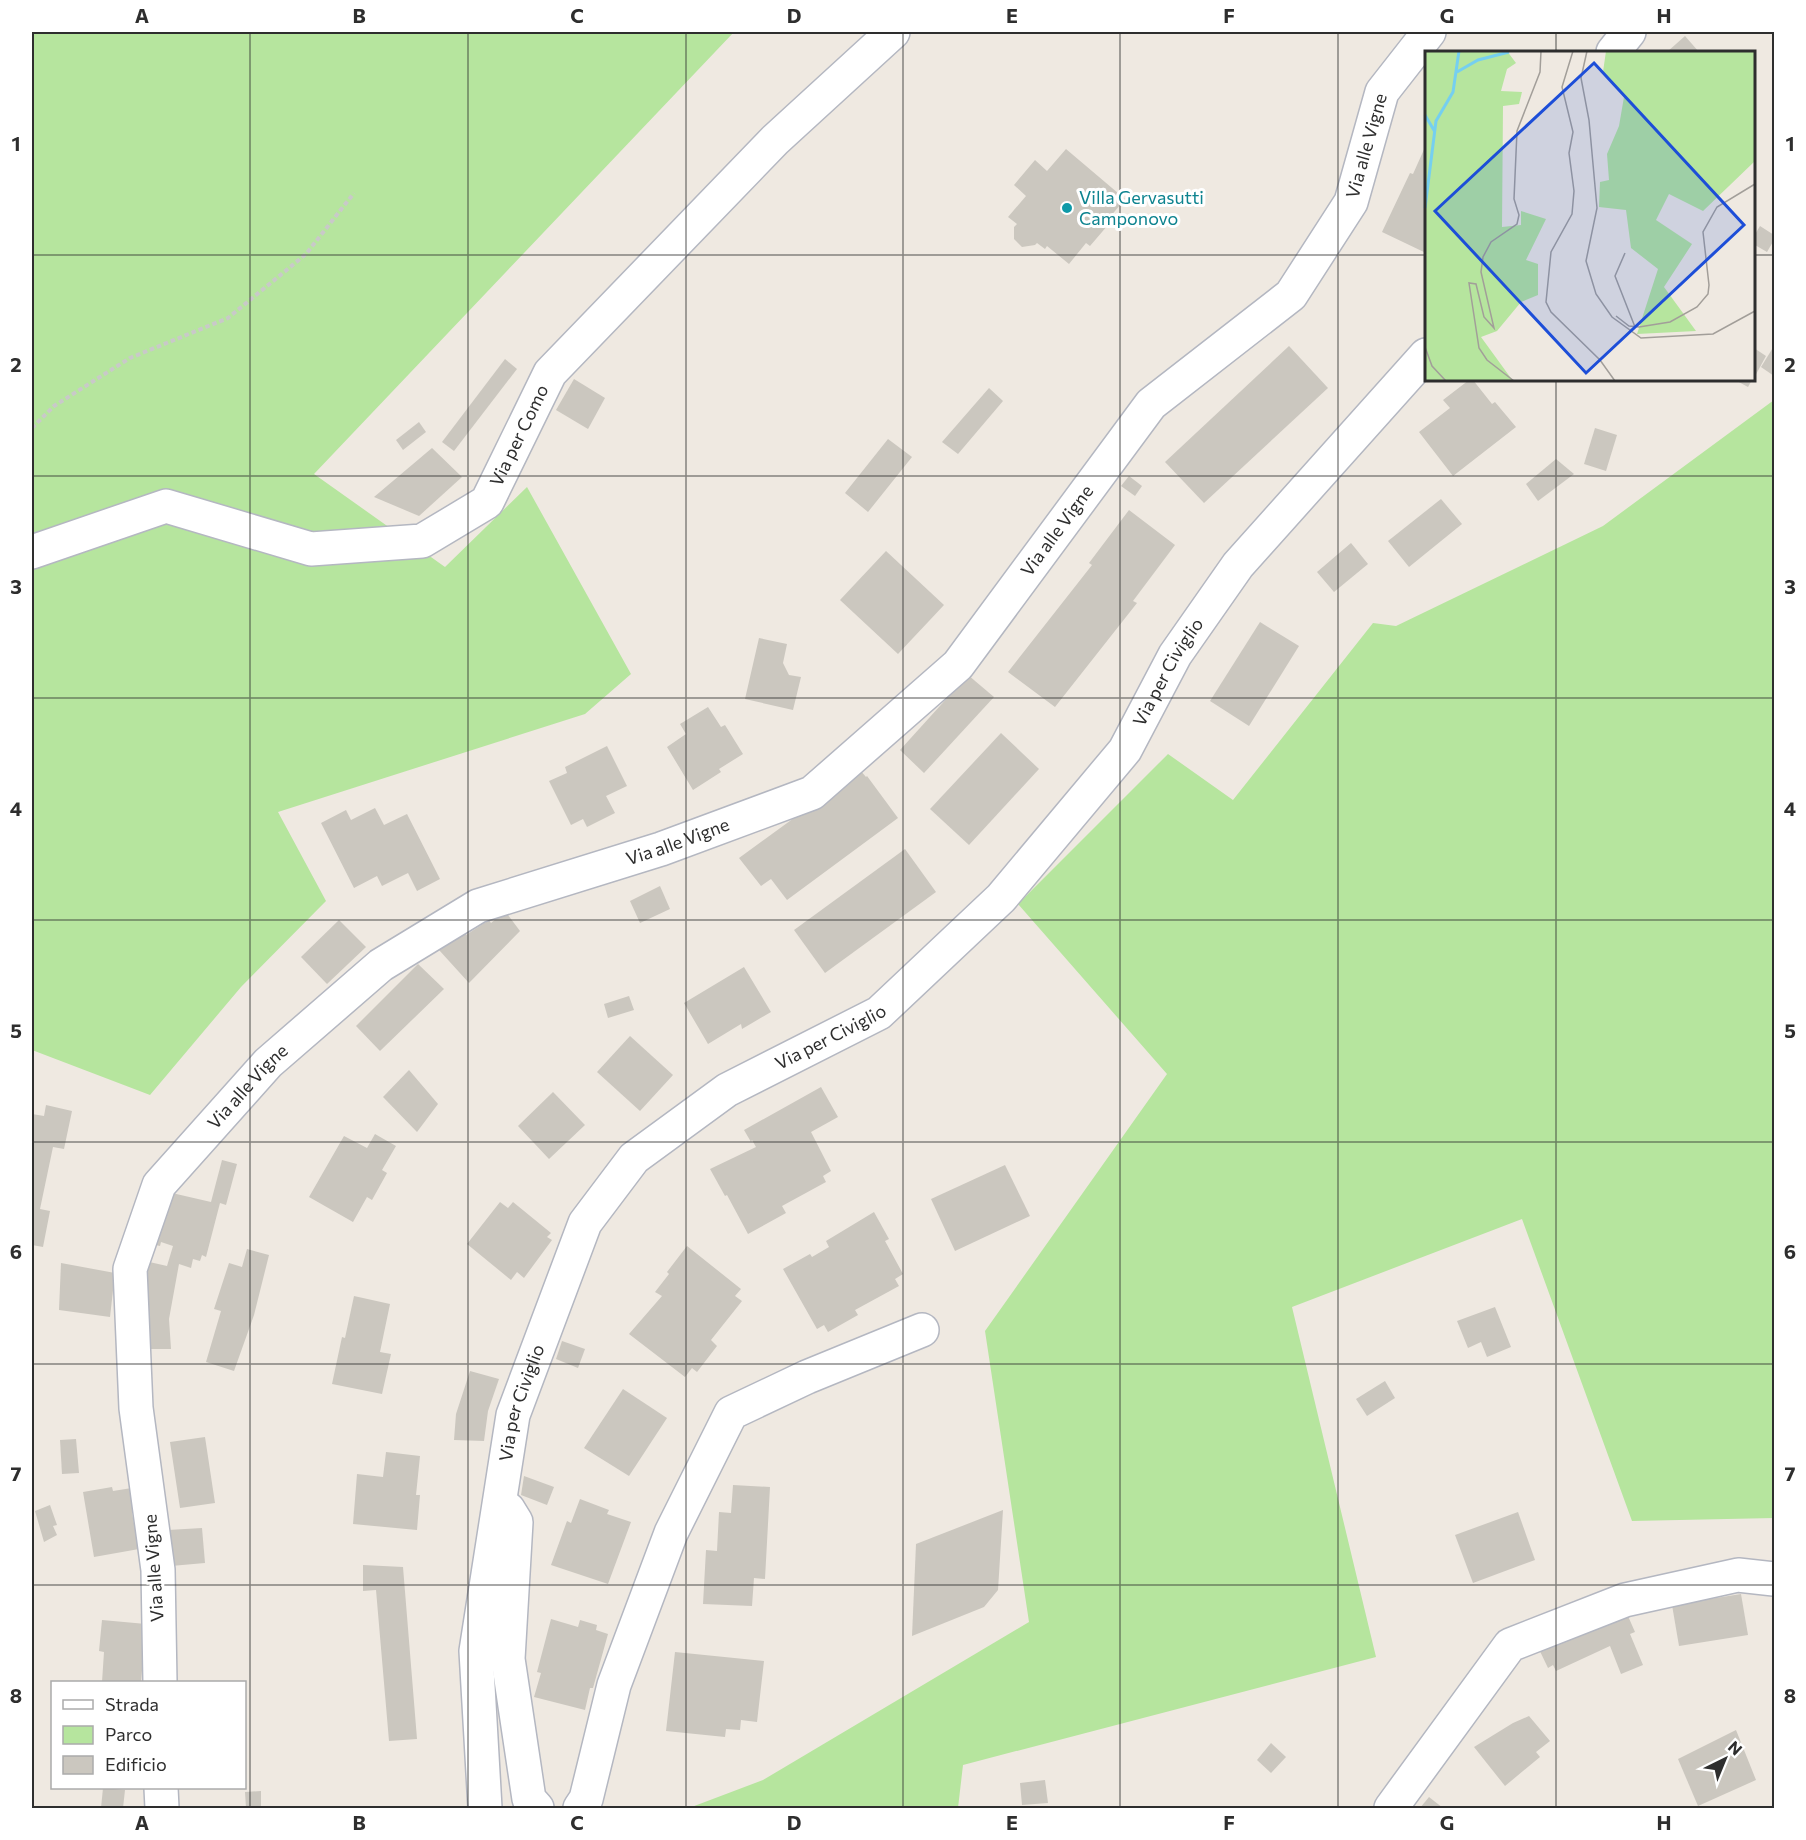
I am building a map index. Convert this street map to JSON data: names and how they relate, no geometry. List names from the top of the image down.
{
  "streets": {
    "street": ["Via alle Vigne", "Via per Como", "Via per Civiglio"]
  },
  "places": ["Villa Gervasutti Camponovo"],
  "legend": ["Strada", "Parco", "Edificio"],
  "north": "top right",
  "grid": {
    "columns": [
      "A",
      "B",
      "C",
      "D",
      "E",
      "F",
      "G",
      "H"
    ],
    "rows": [
      "1",
      "2",
      "3",
      "4",
      "5",
      "6",
      "7",
      "8"
    ]
  }
}
